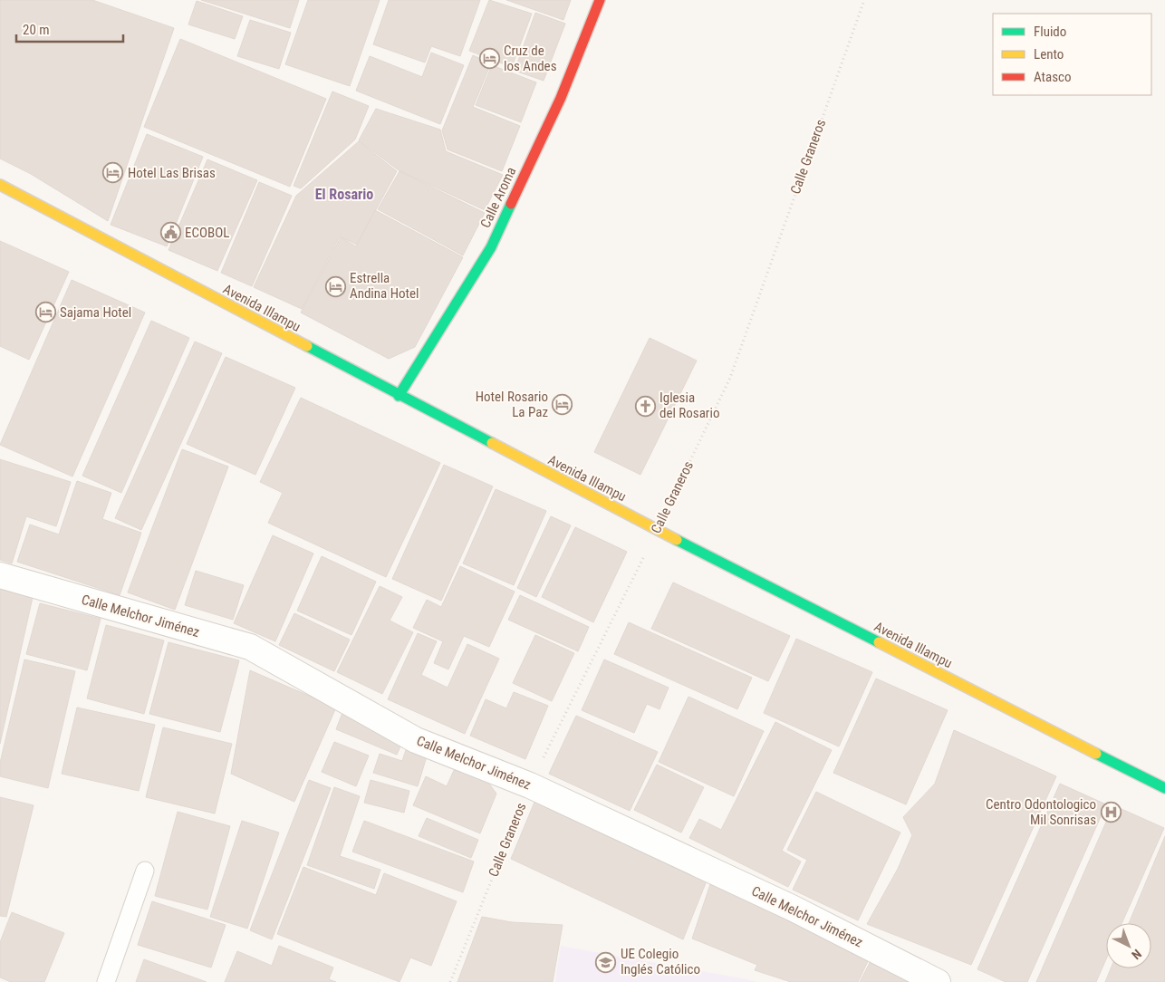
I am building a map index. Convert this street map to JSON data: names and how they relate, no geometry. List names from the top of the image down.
{
  "streets": {
    "main road": ["Calle Aroma", "Avenida Illampu"],
    "street": ["Calle Melchor Jiménez"],
    "path": ["Calle Graneros"]
  },
  "crossings": [
    ["Calle Graneros", "Avenida Illampu"],
    ["Calle Graneros", "Calle Melchor Jiménez"],
    ["Calle Aroma", "Avenida Illampu"]
  ],
  "districts": ["El Rosario"],
  "places": {
    "hotel": [
      "Cruz de los Andes",
      "Hotel Las Brisas",
      "Estrella Andina Hotel",
      "Sajama Hotel",
      "Hotel Rosario La Paz"
    ],
    "public building": ["ECOBOL"],
    "church": ["Iglesia del Rosario"],
    "hospital": ["Centro Odontologico Mil Sonrisas"],
    "school or university": ["UE Colegio Inglés Católico"]
  },
  "legend": ["Fluido", "Lento", "Atasco"],
  "scale_bar": "20 m",
  "north": "bottom right"
}
